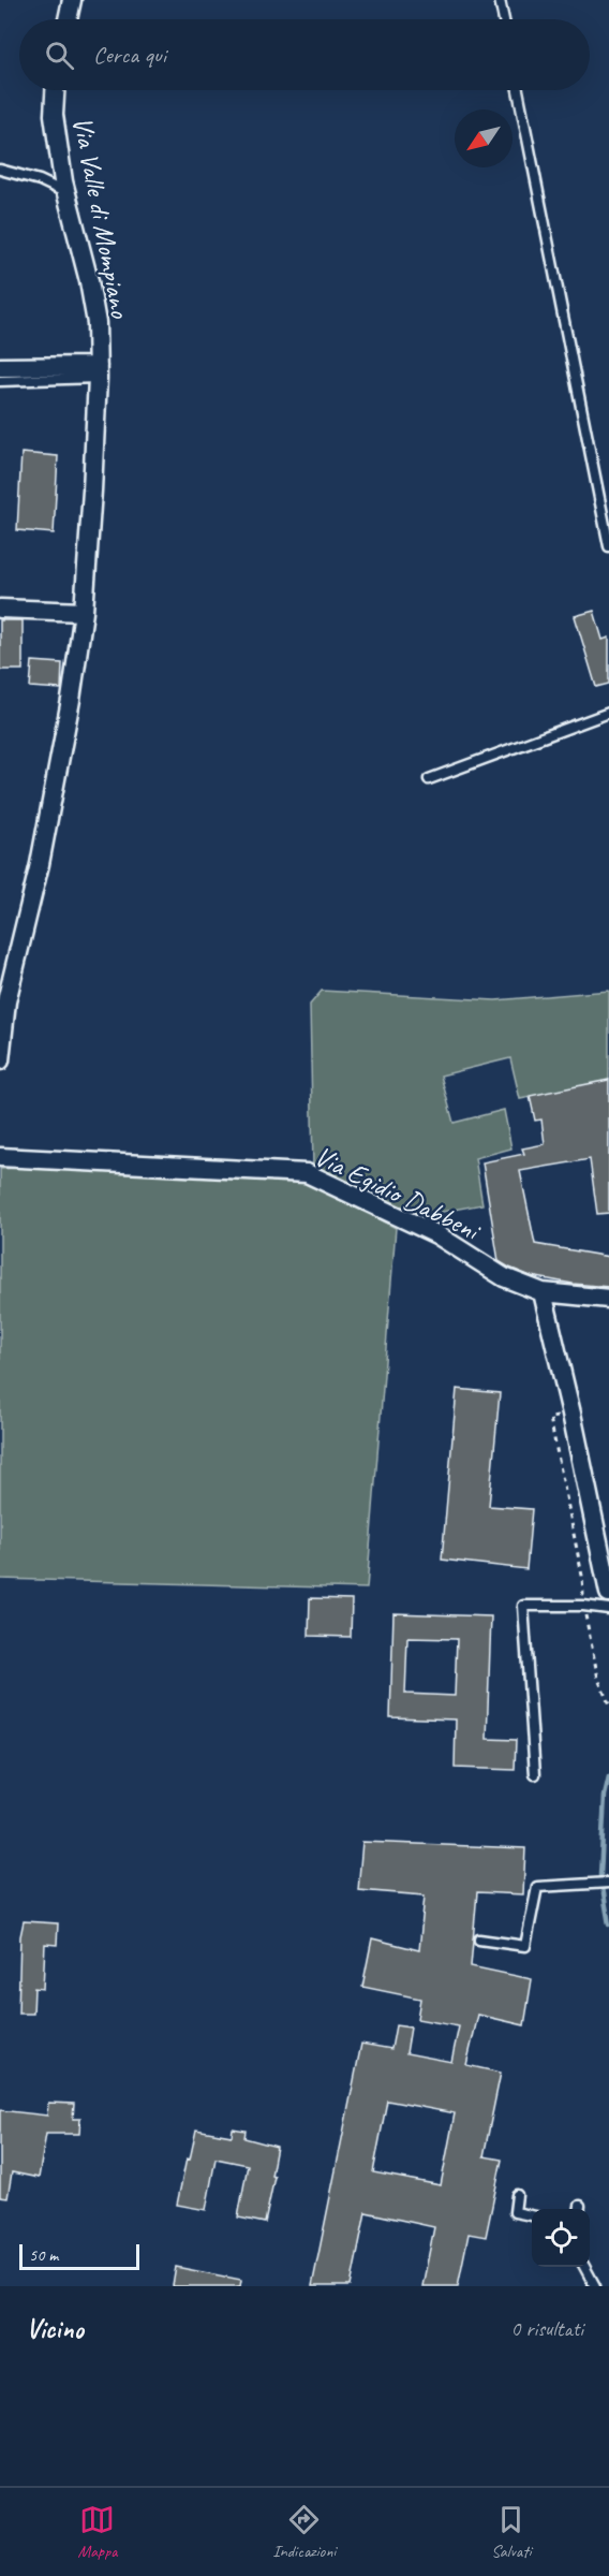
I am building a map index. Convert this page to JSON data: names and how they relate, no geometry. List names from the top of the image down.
{
  "streets": {
    "street": ["Via Valle di Mompiano", "Via Egidio Dabbeni"]
  },
  "scale_bar": "50 m",
  "north": "bottom left",
  "page": {
    "search": "Cerca qui",
    "scale": "50 m",
    "heading": ["Vicino", "0 risultati"],
    "nav": ["Mappa", "Indicazioni", "Salvati"]
  }
}
